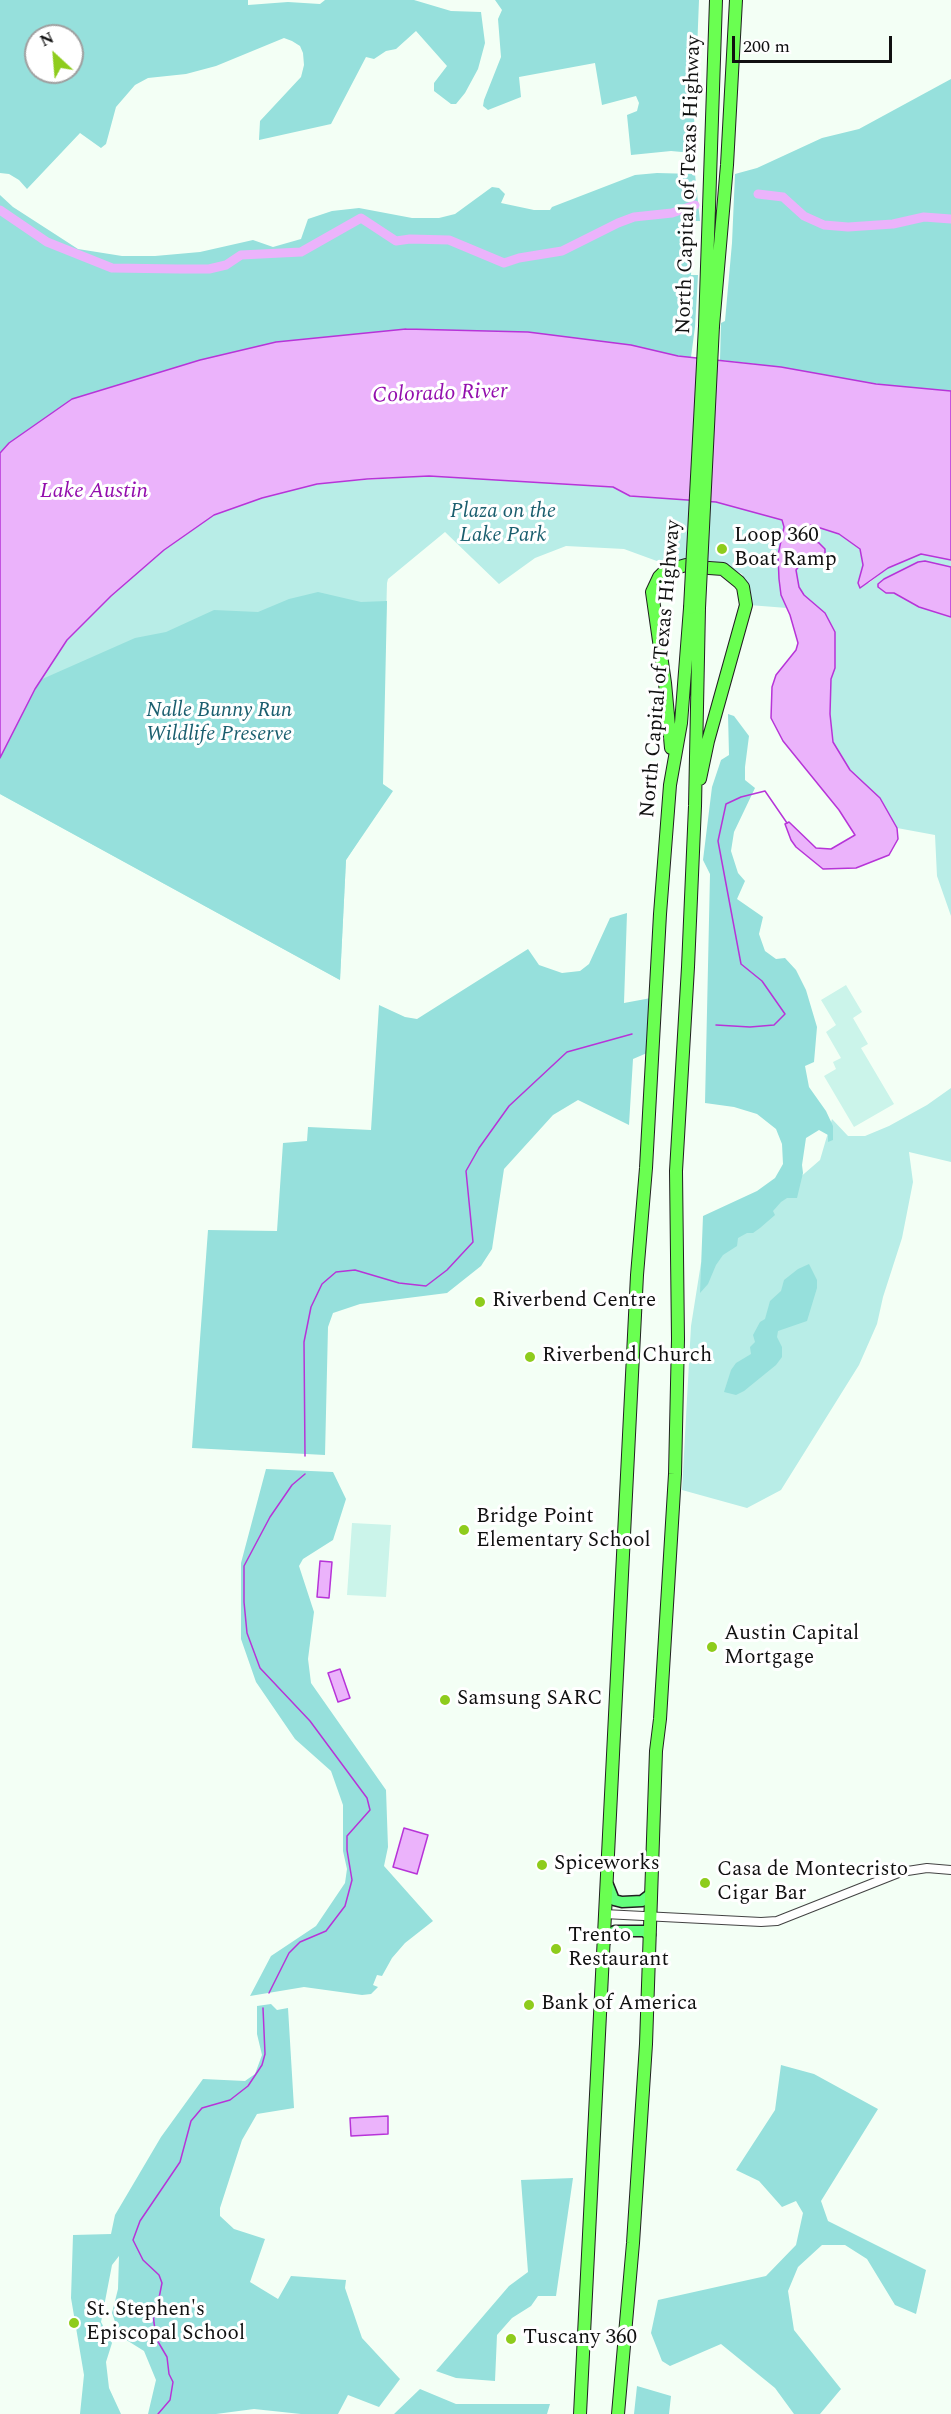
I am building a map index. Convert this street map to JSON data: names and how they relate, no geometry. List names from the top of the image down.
{
  "streets": {
    "highway": ["North Capital of Texas Highway"]
  },
  "water": ["Colorado River", "Lake Austin"],
  "parks": ["Plaza on the Lake Park", "Nalle Bunny Run Wildlife Preserve"],
  "places": [
    "Loop 360 Boat Ramp",
    "Riverbend Centre",
    "Riverbend Church",
    "Bridge Point Elementary School",
    "Austin Capital Mortgage",
    "Samsung SARC",
    "Spiceworks",
    "Casa de Montecristo Cigar Bar",
    "Trento Restaurant",
    "Bank of America",
    "St. Stephen's Episcopal School",
    "Tuscany 360"
  ],
  "scale_bar": "200 m",
  "north": "top left"
}
